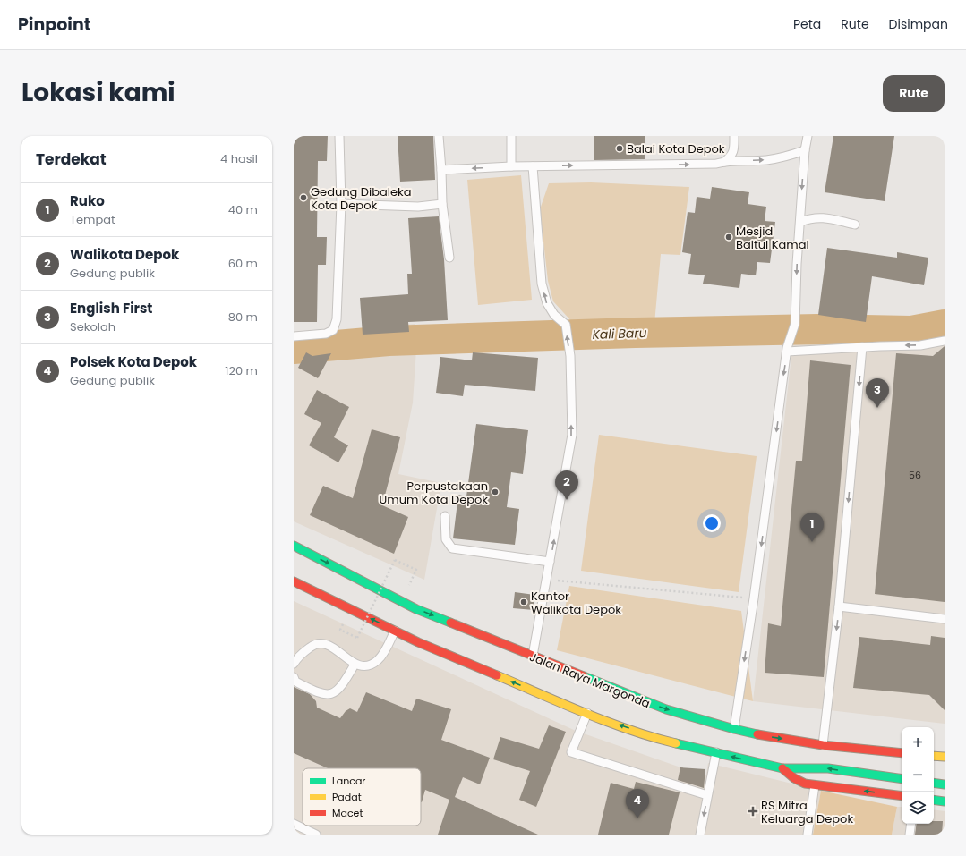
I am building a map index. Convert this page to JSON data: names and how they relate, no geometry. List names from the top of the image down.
{
  "streets": {
    "main road": ["Jalan Raya Margonda"]
  },
  "water": ["Kali Baru"],
  "places": {
    "other": [
      "Balai Kota Depok",
      "Gedung Dibaleka Kota Depok",
      "Mesjid Baitul Kamal",
      "Perpustakaan Umum Kota Depok",
      "Kantor Walikota Depok"
    ],
    "health": ["RS Mitra Keluarga Depok"]
  },
  "house_numbers": ["56"],
  "legend": ["Lancar", "Padat", "Macet"],
  "page": {
    "header": "Pinpoint",
    "nav": ["Peta", "Rute", "Disimpan"],
    "title": "Lokasi kami",
    "buttons": "Rute",
    "heading": ["Terdekat", "4 hasil"],
    "list": [
      {
        "mark": "1",
        "name": "Ruko",
        "note": "Tempat",
        "value": "40 m"
      },
      {
        "mark": "2",
        "name": "Walikota Depok",
        "note": "Gedung publik",
        "value": "60 m"
      },
      {
        "mark": "3",
        "name": "English First",
        "note": "Sekolah",
        "value": "80 m"
      },
      {
        "mark": "4",
        "name": "Polsek Kota Depok",
        "note": "Gedung publik",
        "value": "120 m"
      }
    ],
    "pins": [
      "3",
      "2",
      "1",
      "4"
    ],
    "map_buttons": ["+", "−"]
  }
}
